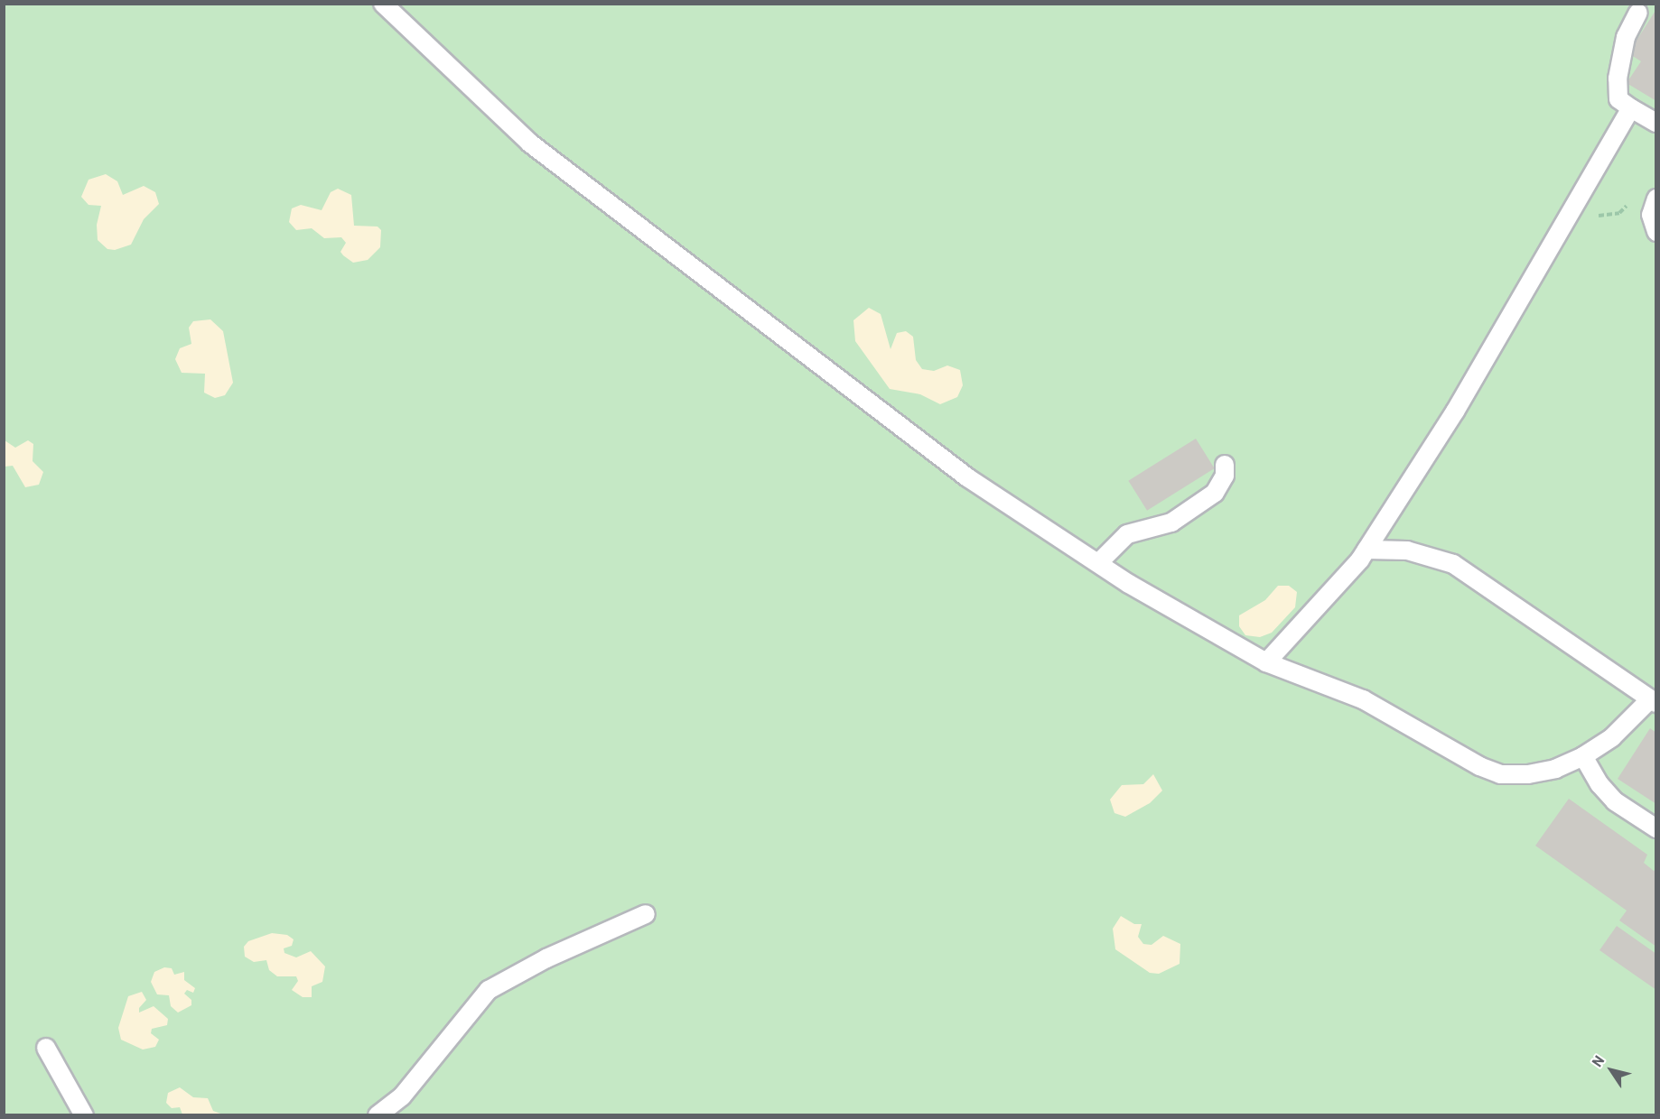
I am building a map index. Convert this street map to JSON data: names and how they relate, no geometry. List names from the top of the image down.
{
  "north": "top left"
}
